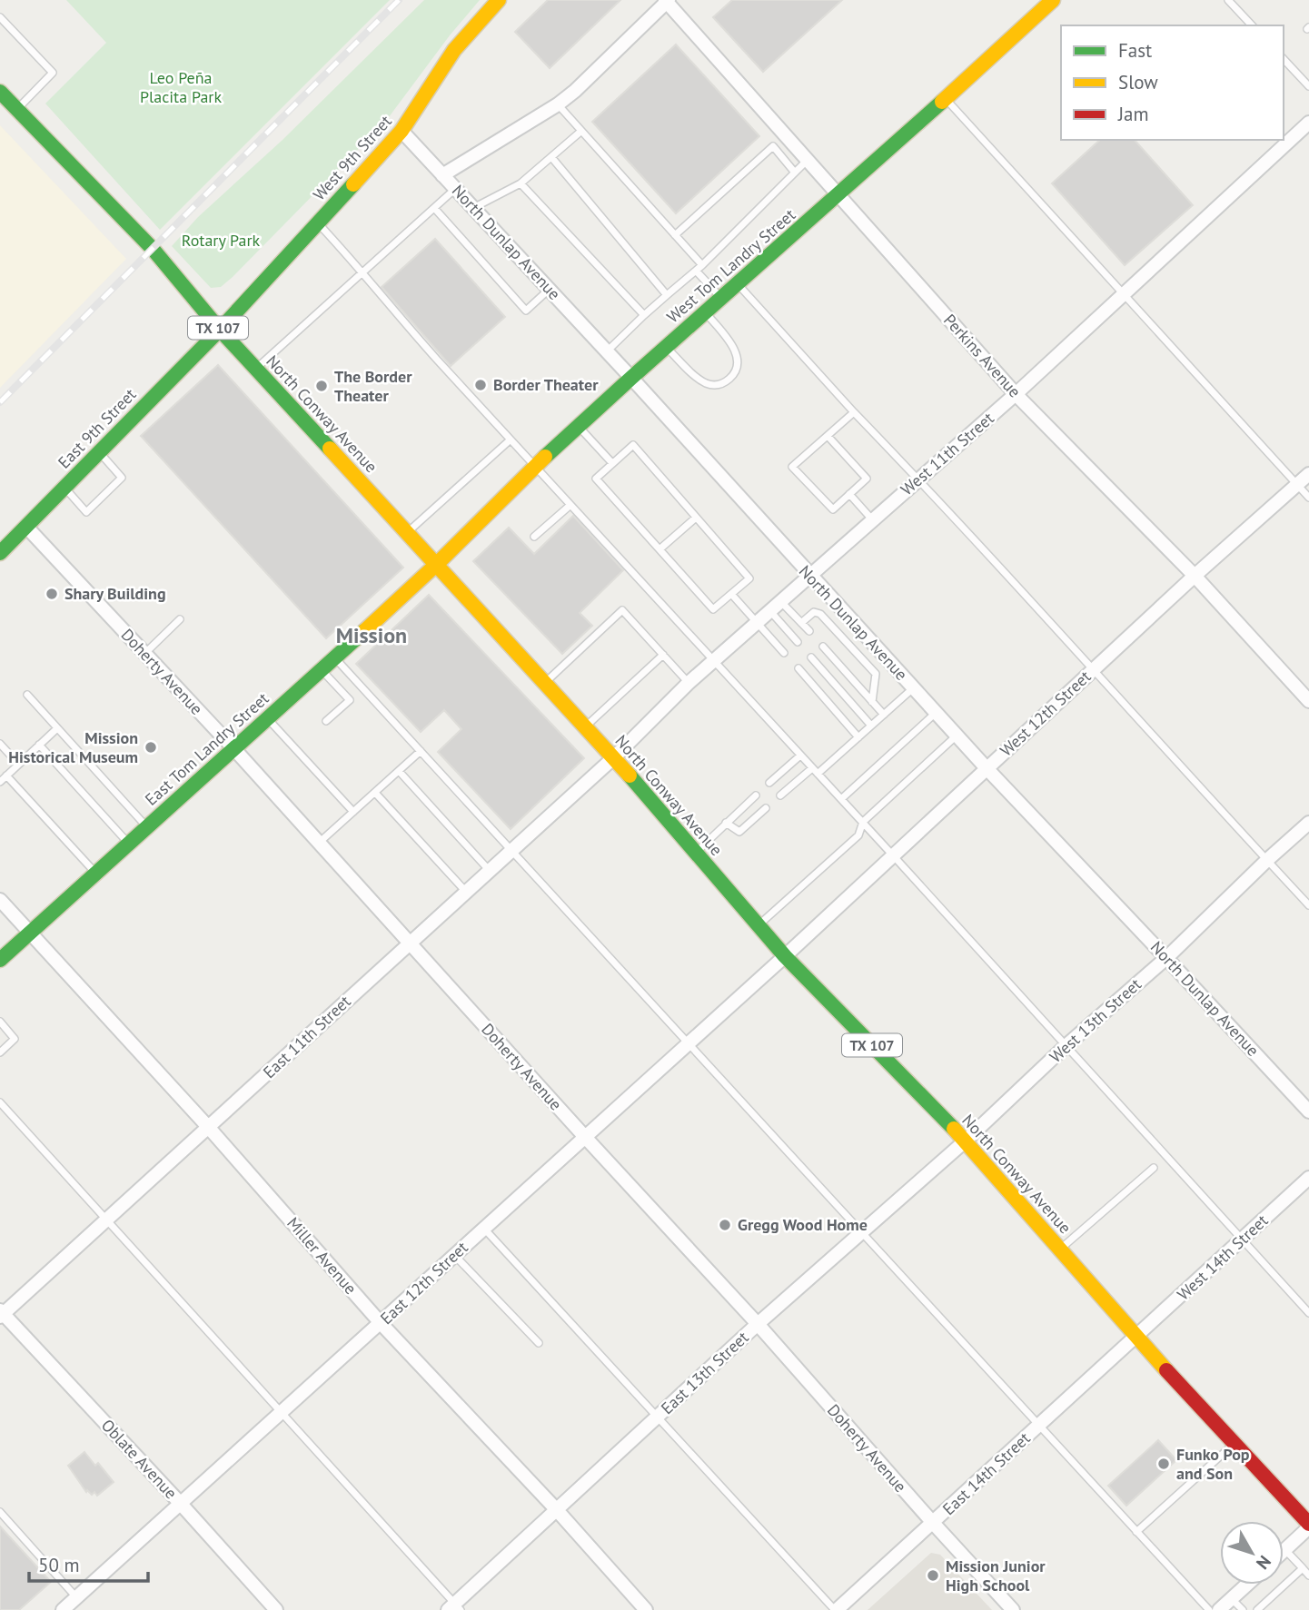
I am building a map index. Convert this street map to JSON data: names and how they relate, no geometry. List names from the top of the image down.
{
  "streets": {
    "main road": [
      "West 9th Street",
      "West Tom Landry Street",
      "TX 107",
      "North Conway Avenue",
      "East 9th Street",
      "East Tom Landry Street"
    ],
    "street": [
      "North Dunlap Avenue",
      "Perkins Avenue",
      "West 11th Street",
      "Doherty Avenue",
      "West 12th Street",
      "West 13th Street",
      "East 11th Street",
      "Miller Avenue",
      "West 14th Street",
      "East 12th Street",
      "East 13th Street",
      "Oblate Avenue",
      "East 14th Street"
    ]
  },
  "crossings": [
    ["West 9th Street", "North Dunlap Avenue"],
    ["West 9th Street", "North Conway Avenue"],
    ["West 9th Street", "East 9th Street"],
    ["North Dunlap Avenue", "West Tom Landry Street"],
    ["North Dunlap Avenue", "West 11th Street"],
    ["North Dunlap Avenue", "West 12th Street"],
    ["North Dunlap Avenue", "West 13th Street"],
    ["West Tom Landry Street", "Perkins Avenue"],
    ["West Tom Landry Street", "North Conway Avenue"],
    ["West Tom Landry Street", "East Tom Landry Street"],
    ["Perkins Avenue", "West 11th Street"],
    ["Perkins Avenue", "West 12th Street"],
    ["North Conway Avenue", "East 9th Street"],
    ["North Conway Avenue", "West 11th Street"],
    ["North Conway Avenue", "West 12th Street"],
    ["North Conway Avenue", "East Tom Landry Street"],
    ["North Conway Avenue", "West 13th Street"],
    ["North Conway Avenue", "East 11th Street"],
    ["North Conway Avenue", "West 14th Street"],
    ["North Conway Avenue", "East 12th Street"],
    ["North Conway Avenue", "East 13th Street"],
    ["North Conway Avenue", "East 14th Street"],
    ["East 9th Street", "Doherty Avenue"],
    ["West 11th Street", "East 11th Street"],
    ["Doherty Avenue", "East Tom Landry Street"],
    ["Doherty Avenue", "East 11th Street"],
    ["Doherty Avenue", "East 12th Street"],
    ["Doherty Avenue", "East 13th Street"],
    ["Doherty Avenue", "East 14th Street"],
    ["West 12th Street", "East 12th Street"],
    ["East Tom Landry Street", "Miller Avenue"],
    ["West 13th Street", "East 13th Street"],
    ["East 11th Street", "Miller Avenue"],
    ["East 11th Street", "Oblate Avenue"],
    ["Miller Avenue", "East 12th Street"],
    ["Miller Avenue", "East 13th Street"],
    ["West 14th Street", "East 14th Street"],
    ["East 12th Street", "Oblate Avenue"]
  ],
  "districts": ["Mission"],
  "parks": ["Leo Peña Placita Park", "Rotary Park"],
  "places": [
    "Border Theater",
    "The Border Theater",
    "Shary Building",
    "Mission Historical Museum",
    "Gregg Wood Home",
    "Funko Pop and Son",
    "Mission Junior High School"
  ],
  "legend": ["Fast", "Slow", "Jam"],
  "scale_bar": "50 m",
  "north": "bottom right"
}
